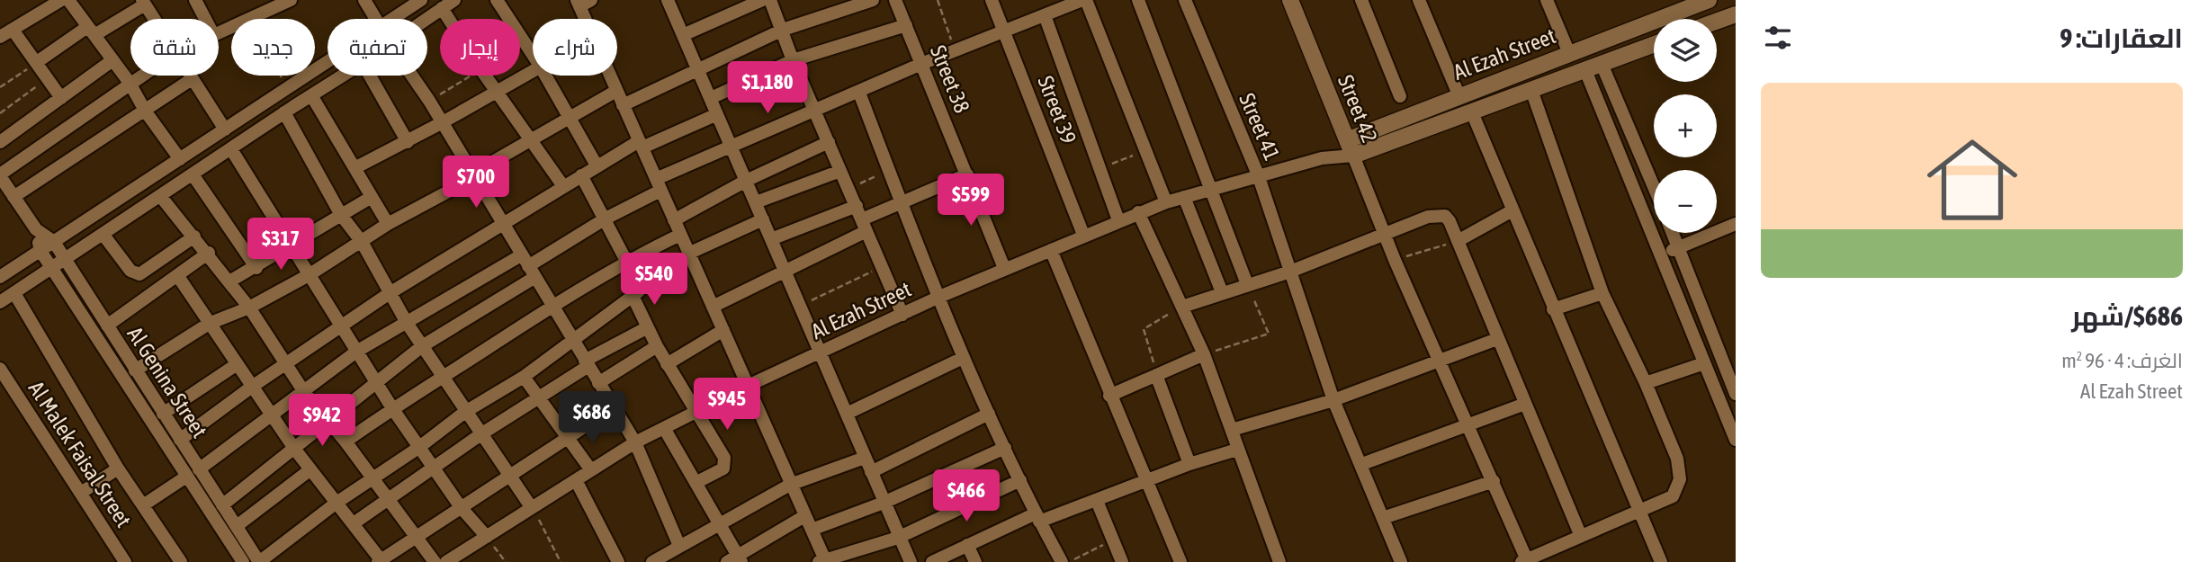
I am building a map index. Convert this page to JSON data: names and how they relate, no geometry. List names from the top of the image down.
{
  "streets": {
    "main road": ["Al Ezah Street", "Street 42"],
    "street": [
      "Street 38",
      "Street 39",
      "Street 41",
      "Al Genina Street",
      "Al Malek Faisal Street"
    ]
  },
  "crossings": [
    ["Al Ezah Street", "Street 38"],
    ["Al Ezah Street", "Street 42"],
    ["Al Ezah Street", "Street 39"],
    ["Al Ezah Street", "Street 41"]
  ],
  "page": {
    "heading": "العقارات: 9",
    "map_buttons": ["+", "−"],
    "chip": [
      "شراء",
      "إيجار",
      "تصفية",
      "جديد",
      "شقة"
    ],
    "price": [
      "$1,180",
      "$700",
      "$599",
      "$317",
      "$540",
      "$945",
      "$686",
      "$942",
      "$466"
    ],
    "list": [
      {
        "name": "$686/شهر",
        "note": "الغرف: 4 · 96 m² · Al Ezah Street"
      }
    ]
  }
}
